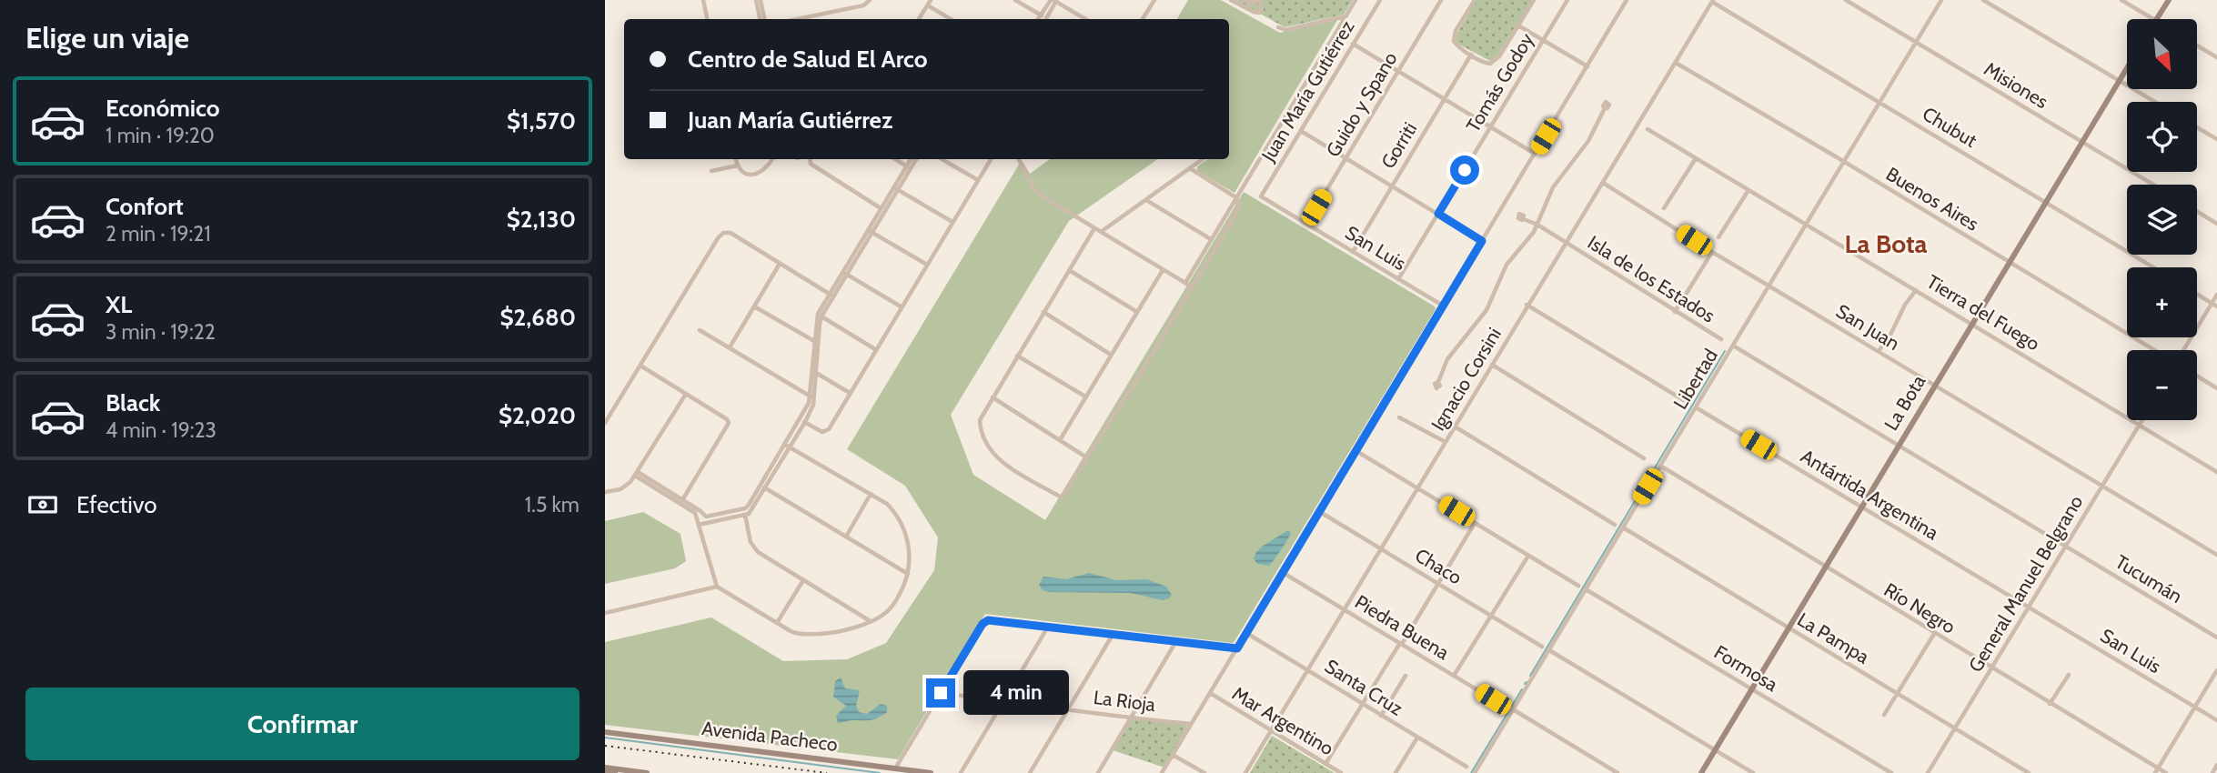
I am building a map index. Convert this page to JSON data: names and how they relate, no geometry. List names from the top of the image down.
{
  "streets": {
    "street": [
      "Tomás Godoy",
      "Misiones",
      "Juan María Gutiérrez",
      "Guido y Spano",
      "Chubut",
      "Gorriti",
      "Buenos Aires",
      "San Luis",
      "Isla de los Estados",
      "Tierra del Fuego",
      "San Juan",
      "Ignacio Corsini",
      "Libertad",
      "La Bota",
      "Antártida Argentina",
      "Chaco",
      "Tucumán",
      "General Manuel Belgrano",
      "Río Negro",
      "Piedra Buena",
      "La Pampa",
      "Formosa",
      "Santa Cruz",
      "La Rioja",
      "Mar Argentino",
      "Avenida Pacheco"
    ]
  },
  "crossings": [
    ["Tomás Godoy", "San Luis"],
    ["Misiones", "Libertad"],
    ["Misiones", "La Bota"],
    ["Juan María Gutiérrez", "San Luis"],
    ["Guido y Spano", "San Luis"],
    ["Chubut", "Ignacio Corsini"],
    ["Chubut", "Libertad"],
    ["Chubut", "La Bota"],
    ["Gorriti", "San Luis"],
    ["Buenos Aires", "Ignacio Corsini"],
    ["Buenos Aires", "Libertad"],
    ["Buenos Aires", "La Bota"],
    ["San Luis", "Antártida Argentina"],
    ["San Luis", "General Manuel Belgrano"],
    ["Isla de los Estados", "Ignacio Corsini"],
    ["Tierra del Fuego", "Libertad"],
    ["Tierra del Fuego", "La Bota"],
    ["Tierra del Fuego", "General Manuel Belgrano"],
    ["San Juan", "Ignacio Corsini"],
    ["San Juan", "Libertad"],
    ["San Juan", "La Bota"],
    ["San Juan", "General Manuel Belgrano"],
    ["Ignacio Corsini", "Chaco"],
    ["Ignacio Corsini", "Piedra Buena"],
    ["Ignacio Corsini", "Santa Cruz"],
    ["Ignacio Corsini", "Mar Argentino"],
    ["Libertad", "Antártida Argentina"],
    ["Libertad", "Río Negro"],
    ["Libertad", "La Pampa"],
    ["Libertad", "Formosa"],
    ["La Bota", "Antártida Argentina"],
    ["La Bota", "Río Negro"],
    ["La Bota", "La Pampa"],
    ["La Bota", "Formosa"],
    ["Antártida Argentina", "General Manuel Belgrano"],
    ["Tucumán", "General Manuel Belgrano"],
    ["General Manuel Belgrano", "Río Negro"],
    ["General Manuel Belgrano", "La Pampa"]
  ],
  "districts": ["La Bota"],
  "north": "bottom right",
  "page": {
    "heading": "Elige un viaje",
    "map_buttons": ["+", "−"],
    "banner": ["Centro de Salud El Arco", "Juan María Gutiérrez"],
    "list": [
      {
        "name": "Económico",
        "note": "1 min · 19:20",
        "value": "$1,570"
      },
      {
        "name": "Confort",
        "note": "2 min · 19:21",
        "value": "$2,130"
      },
      {
        "name": "XL",
        "note": "3 min · 19:22",
        "value": "$2,680"
      },
      {
        "name": "Black",
        "note": "4 min · 19:23",
        "value": "$2,020"
      }
    ],
    "pay": ["Efectivo", "1.5 km"],
    "bubble": "4 min",
    "buttons": "Confirmar"
  }
}
